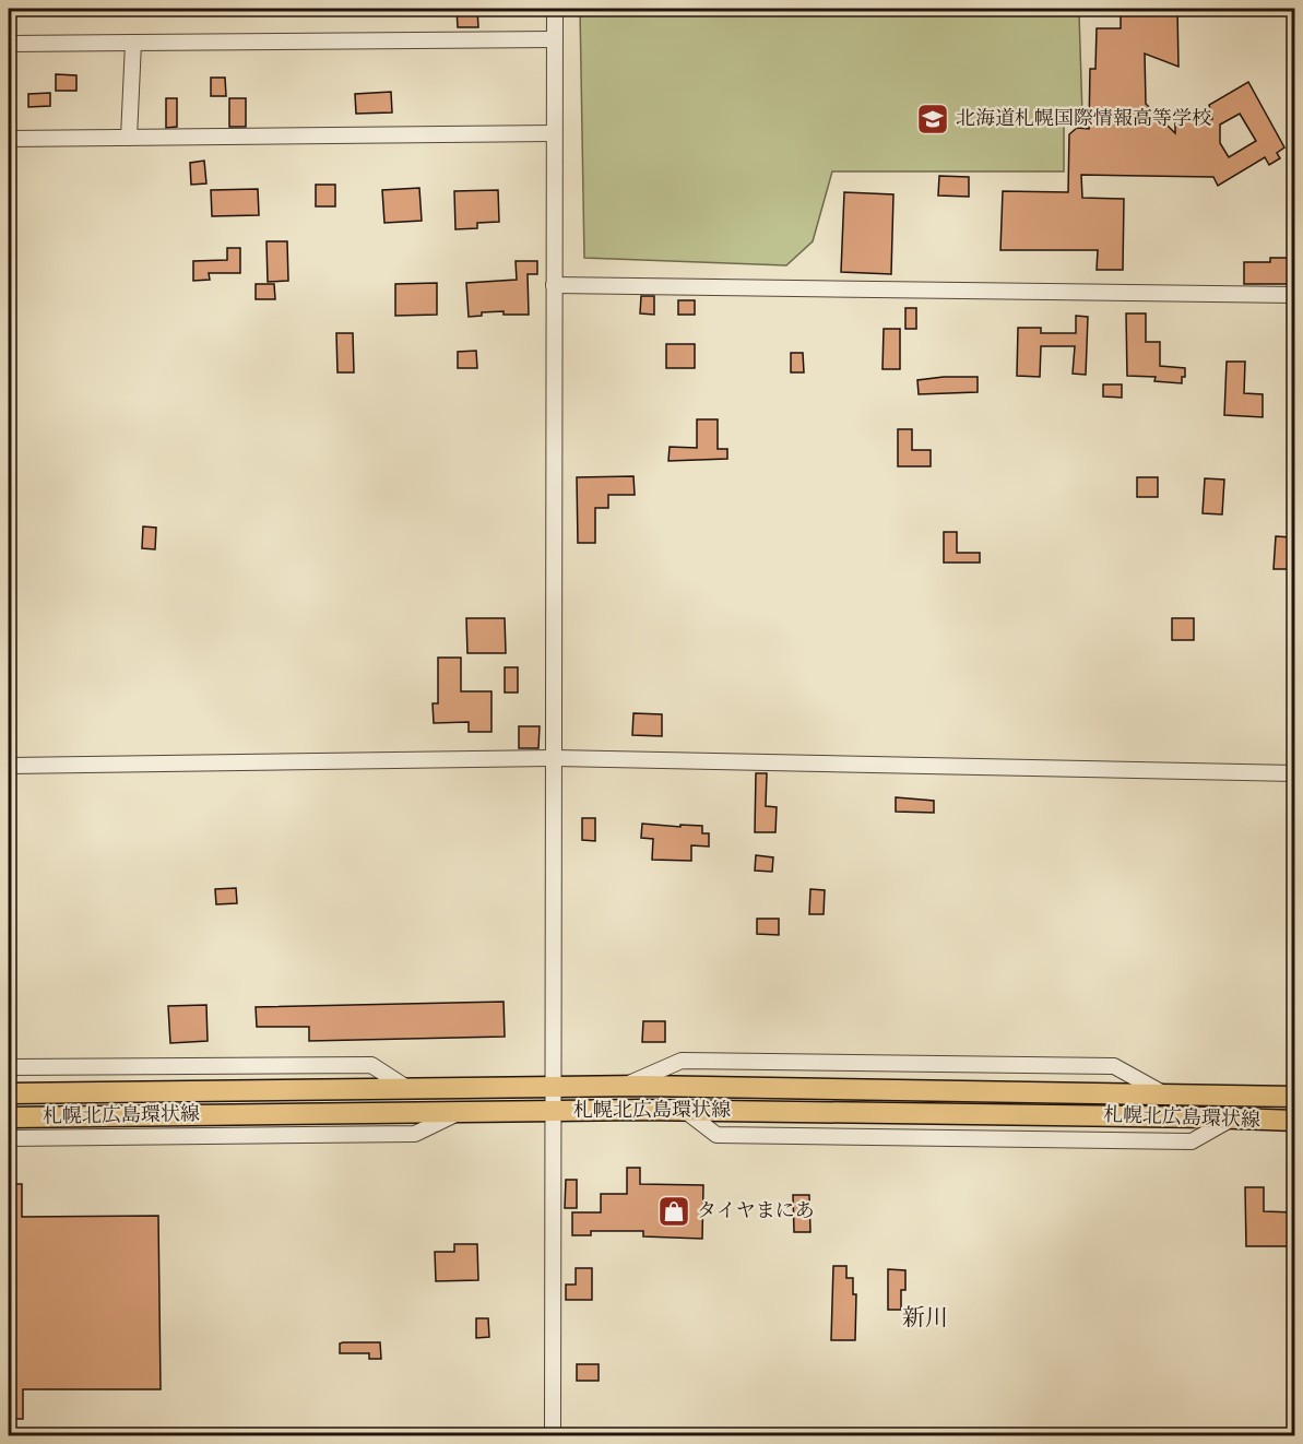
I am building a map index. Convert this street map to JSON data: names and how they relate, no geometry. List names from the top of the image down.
{
  "streets": {
    "main road": ["札幌北広島環状線"]
  },
  "districts": ["新川"],
  "places": {
    "school or university": ["北海道札幌国際情報高等学校"],
    "shop": ["タイヤまにあ"]
  }
}
